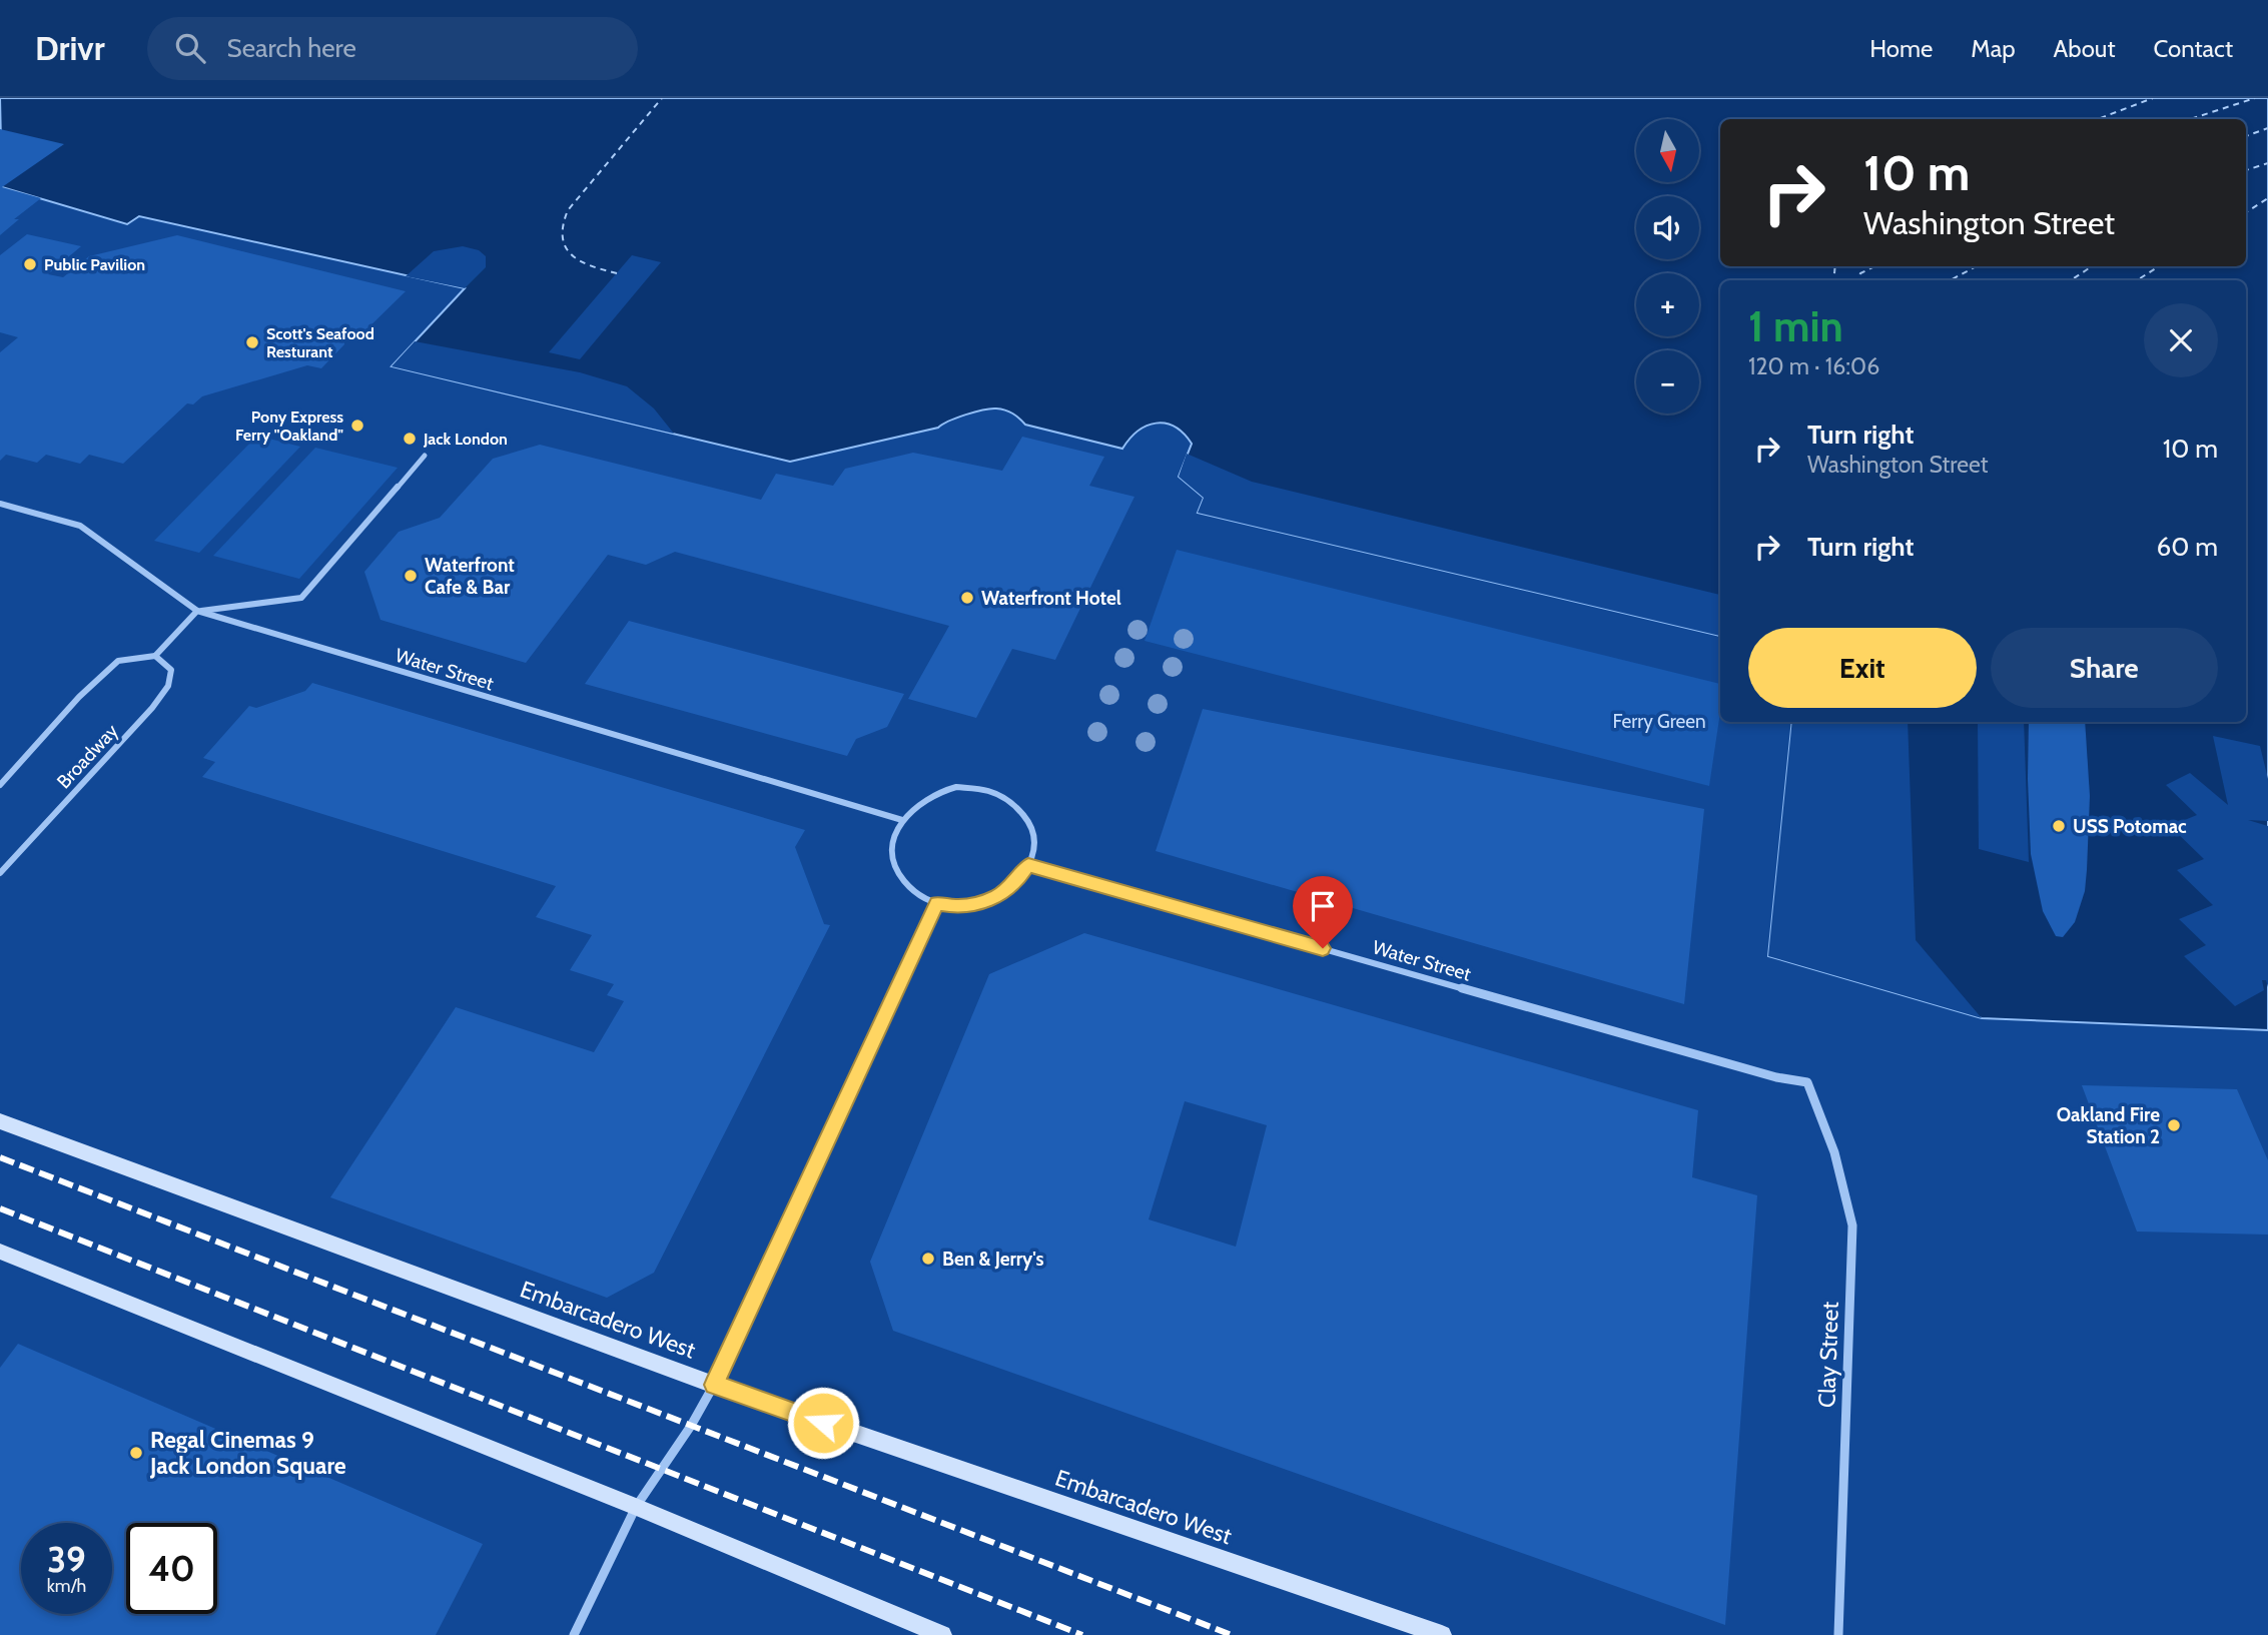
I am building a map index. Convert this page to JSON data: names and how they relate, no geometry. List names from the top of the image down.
{
  "streets": {
    "street": [
      "Water Street",
      "Broadway",
      "Embarcadero West",
      "Clay Street"
    ]
  },
  "crossings": [
    ["Water Street", "Clay Street"]
  ],
  "parks": ["Ferry Green"],
  "places": [
    "Public Pavilion",
    "Scott's Seafood Resturant",
    "Pony Express Ferry \"Oakland\"",
    "Jack London",
    "Waterfront Cafe & Bar",
    "Waterfront Hotel",
    "USS Potomac",
    "Oakland Fire Station 2",
    "Ben & Jerry's",
    "Regal Cinemas 9 Jack London Square"
  ],
  "north": "bottom",
  "page": {
    "header": "Drivr",
    "search": "Search here",
    "nav": [
      "Home",
      "Map",
      "About",
      "Contact"
    ],
    "map_buttons": ["+", "−"],
    "turn": ["10 m", "Washington Street"],
    "heading": ["1 min", "120 m · 16:06"],
    "list": [
      {
        "name": "Turn right",
        "note": "Washington Street",
        "value": "10 m"
      },
      {
        "name": "Turn right",
        "value": "60 m"
      }
    ],
    "buttons": ["Exit", "Share"],
    "speed": "39 km/h",
    "limit": "40"
  }
}
